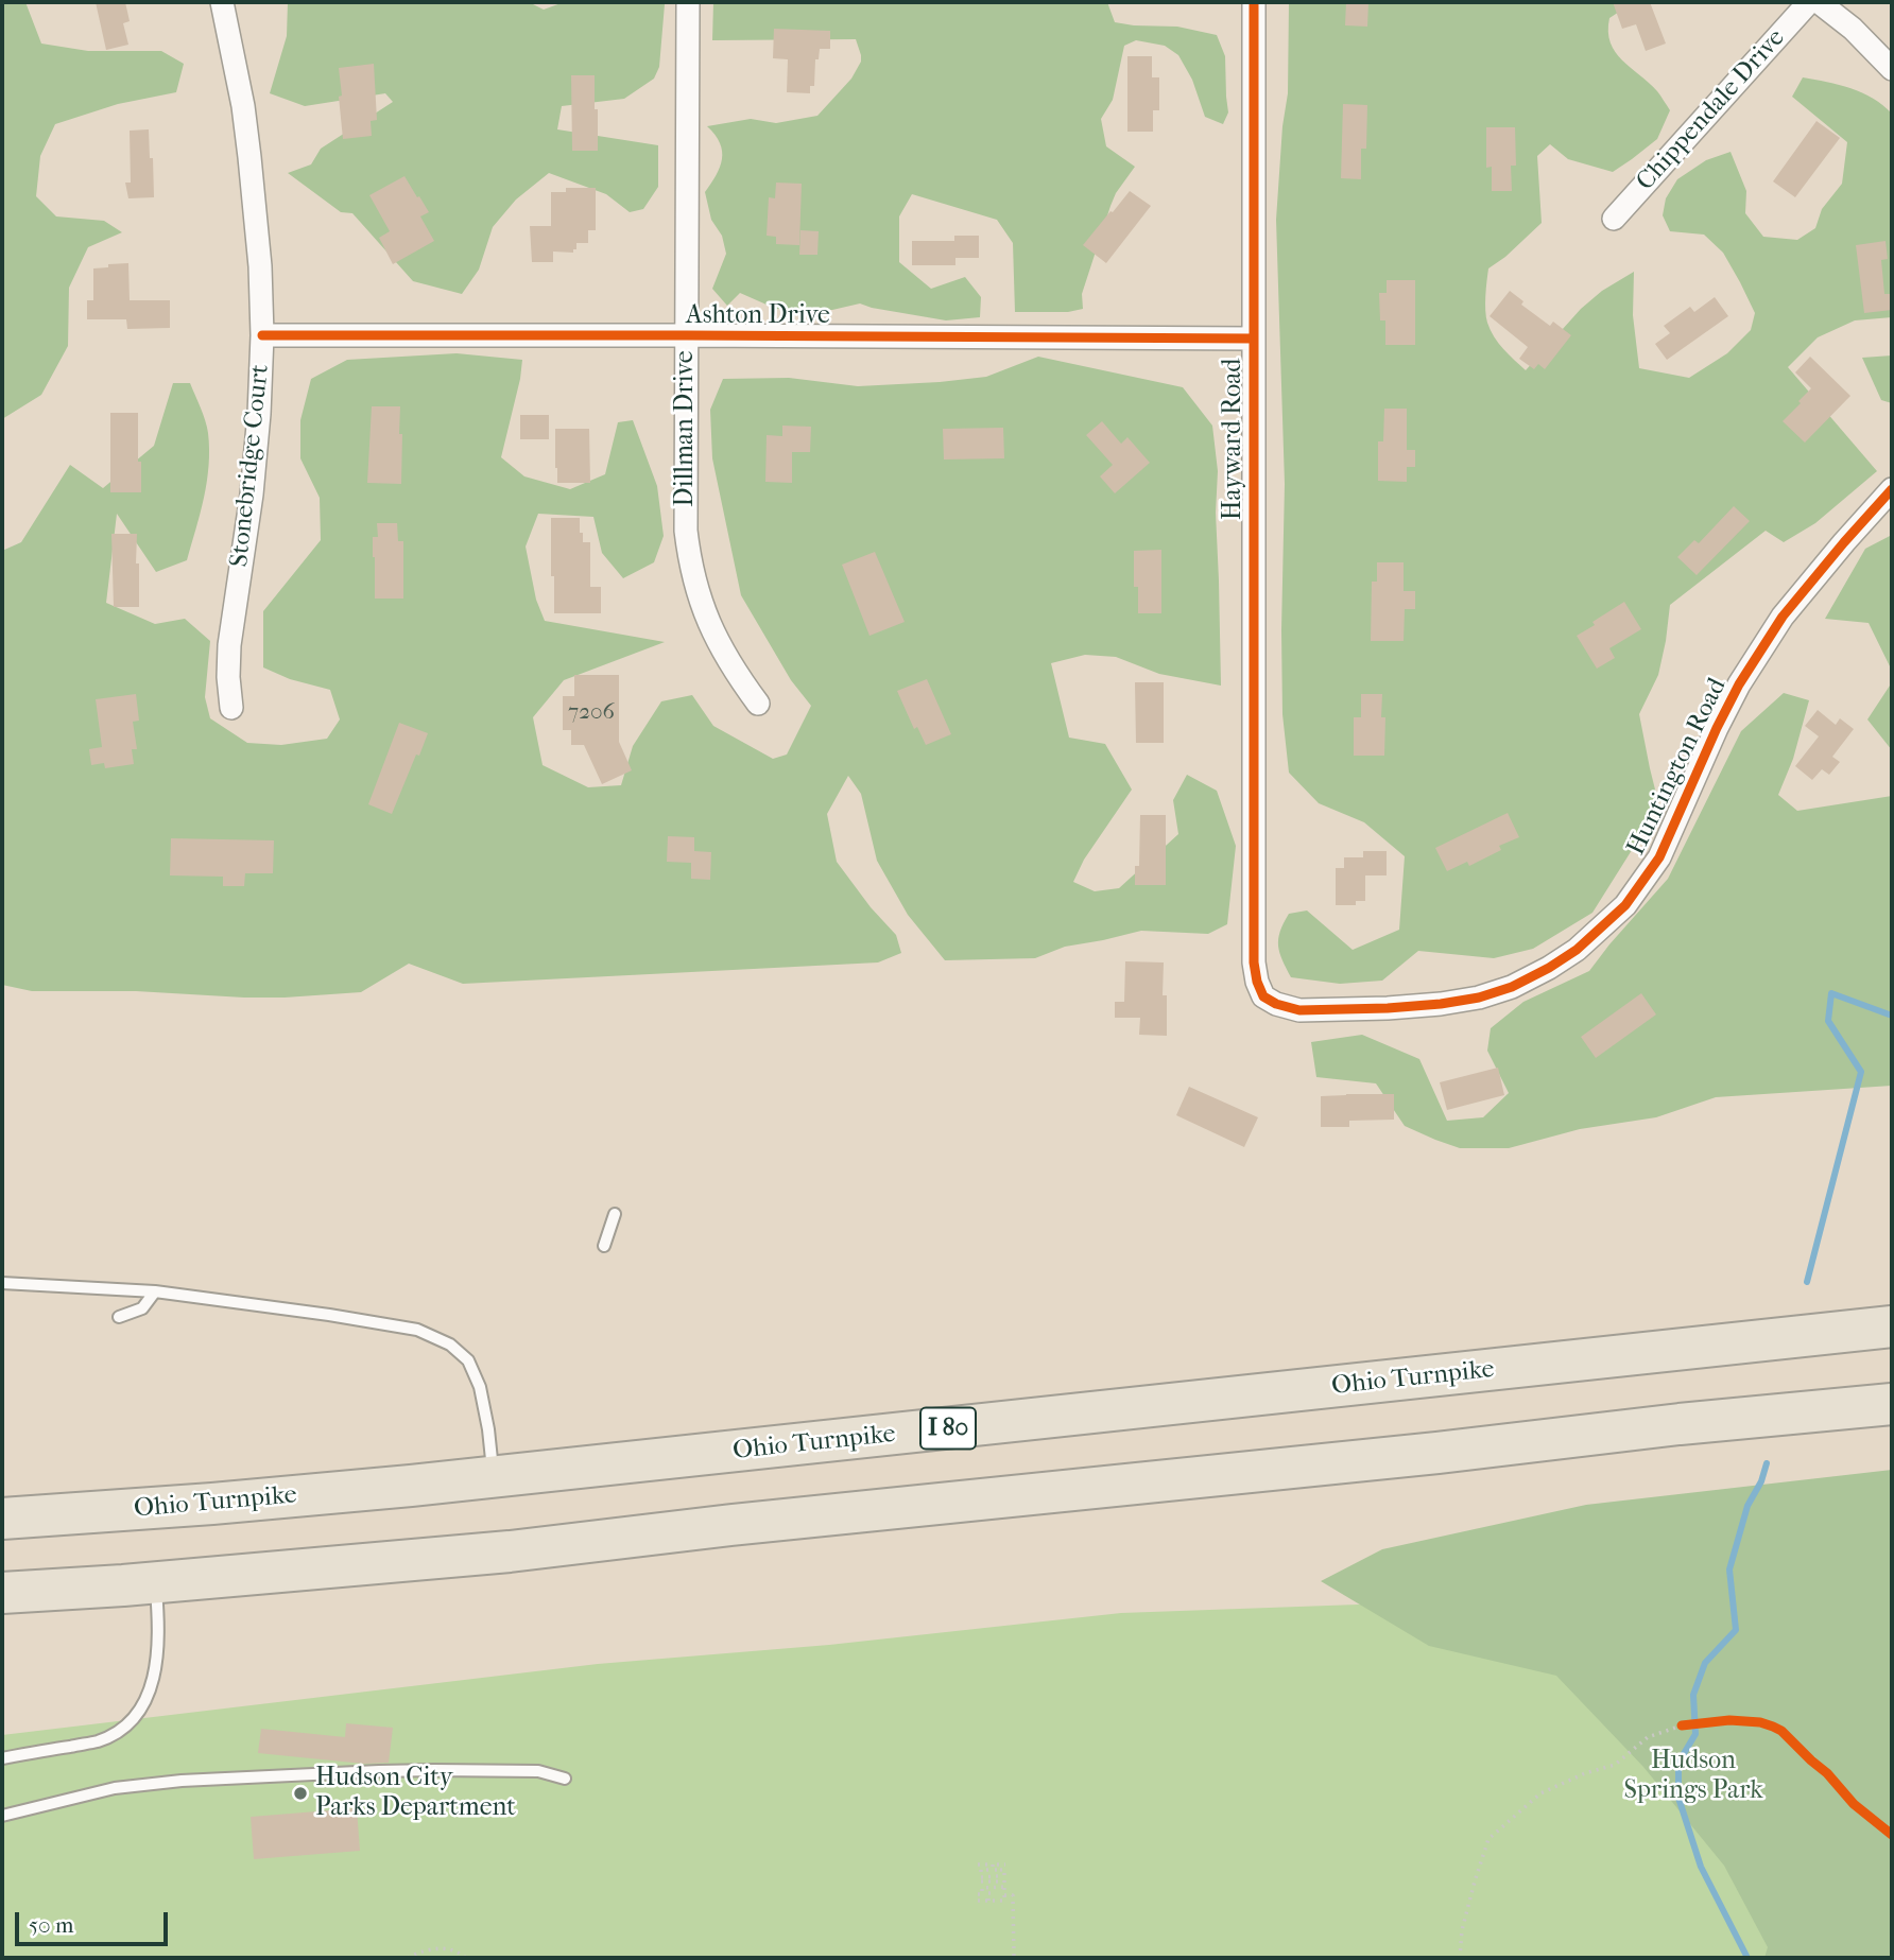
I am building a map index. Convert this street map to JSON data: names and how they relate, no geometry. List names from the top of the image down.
{
  "streets": {
    "highway": ["Ohio Turnpike", "I 80"],
    "street": [
      "Chippendale Drive",
      "Ashton Drive",
      "Dillman Drive",
      "Hayward Road",
      "Stonebridge Court",
      "Huntington Road"
    ]
  },
  "crossings": [
    ["Ashton Drive", "Dillman Drive"],
    ["Ashton Drive", "Hayward Road"],
    ["Ashton Drive", "Stonebridge Court"],
    ["Hayward Road", "Huntington Road"]
  ],
  "parks": ["Hudson Springs Park"],
  "places": ["Hudson City Parks Department"],
  "house_numbers": ["7206"],
  "scale_bar": "50 m"
}
